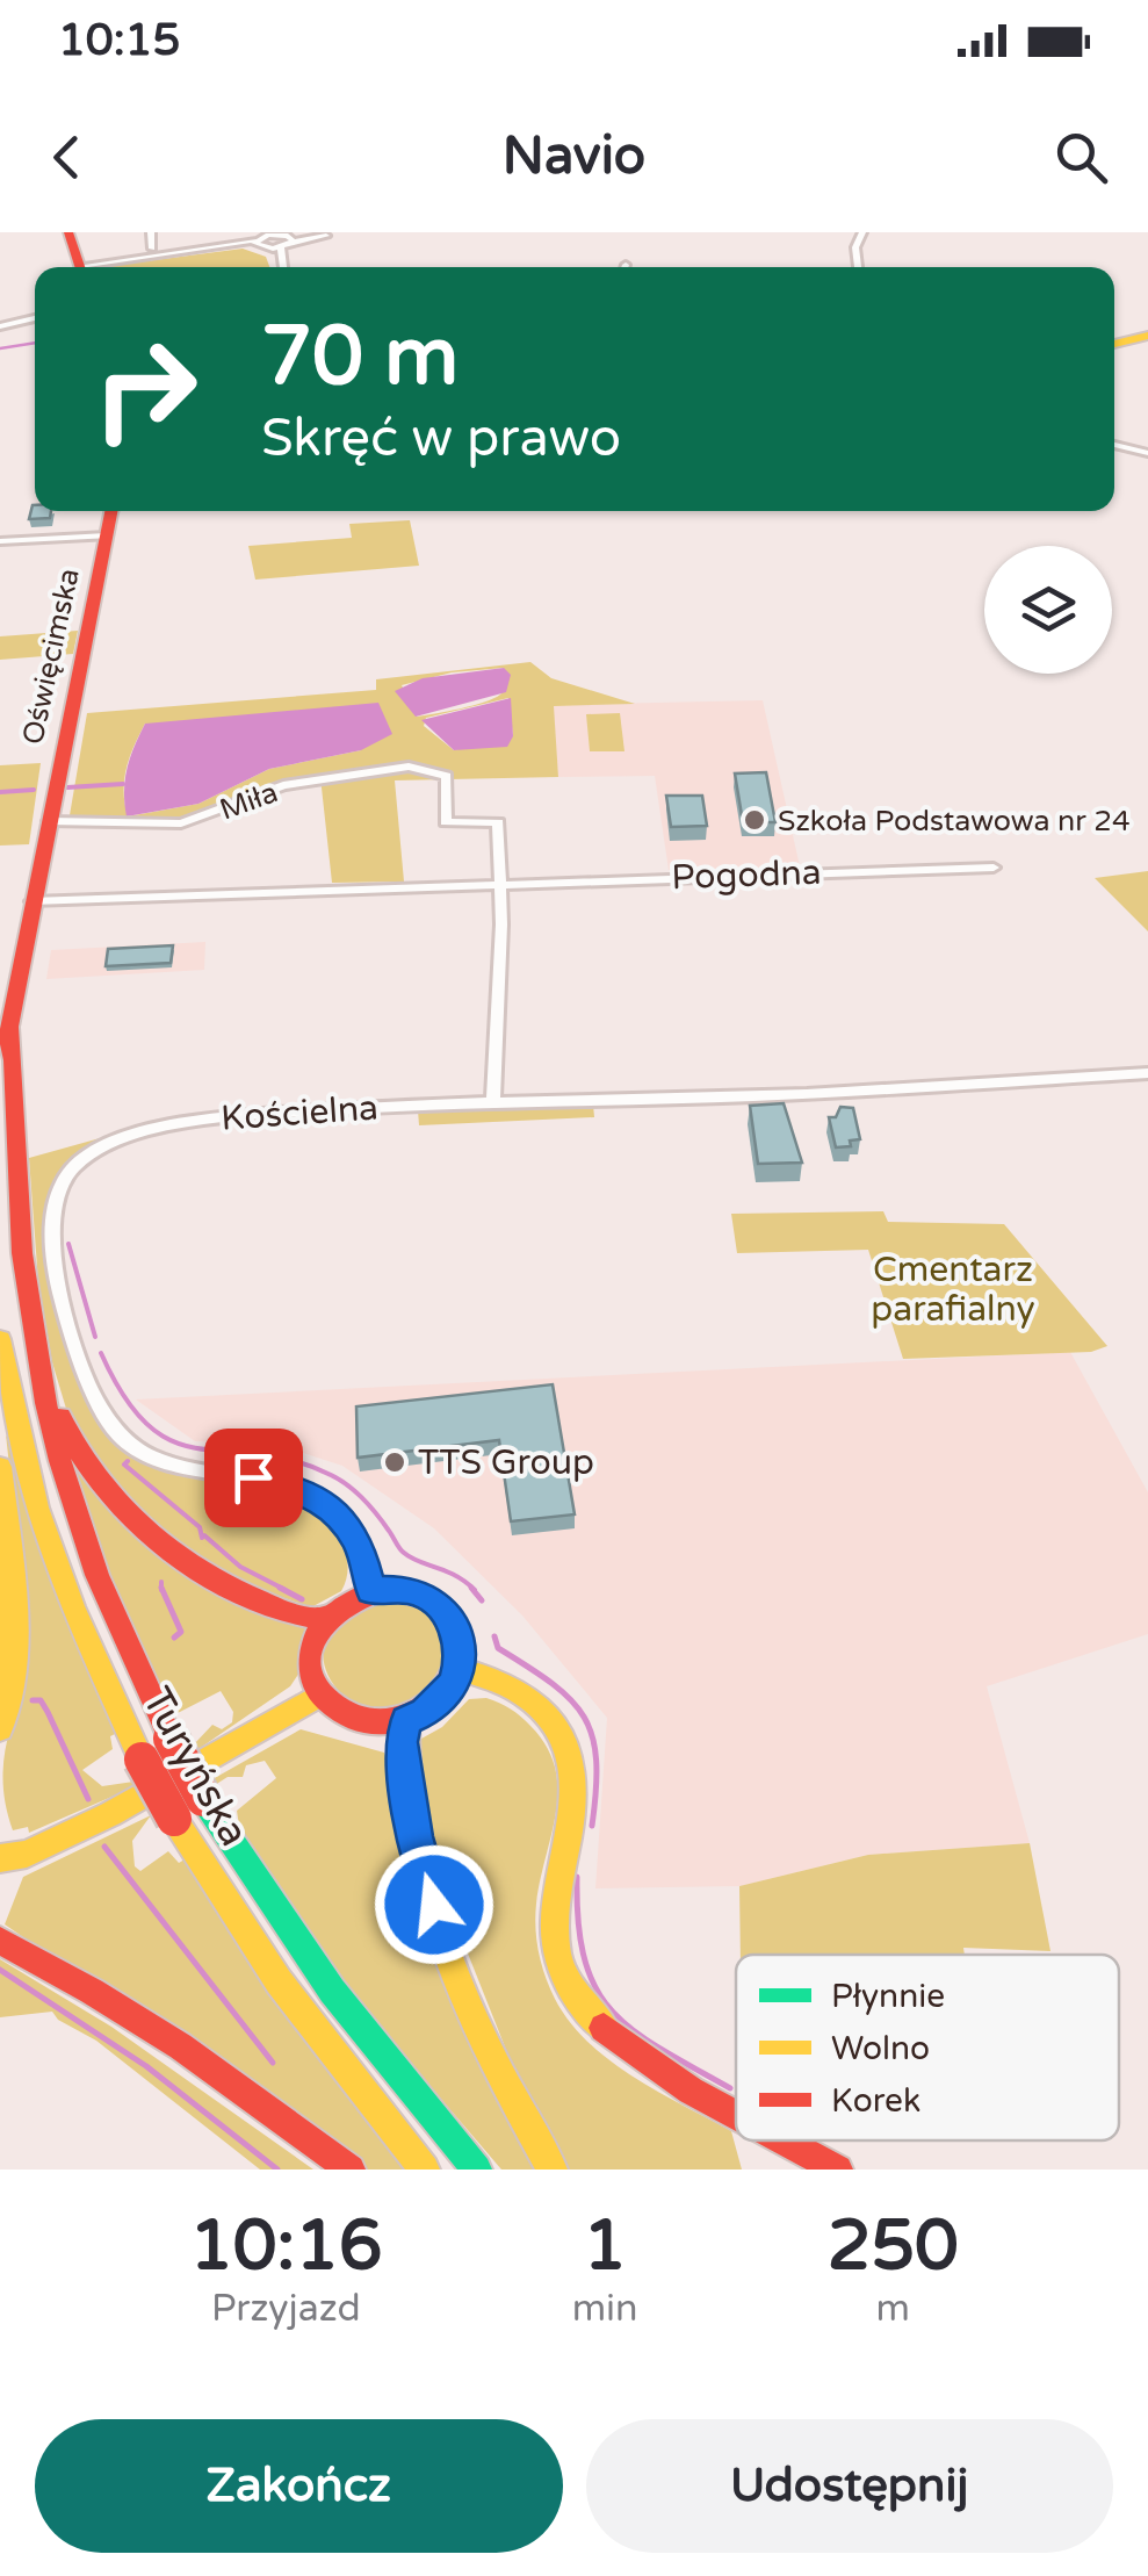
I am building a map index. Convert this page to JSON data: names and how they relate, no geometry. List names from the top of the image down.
{
  "streets": {
    "main road": ["Oświęcimska", "Turyńska"],
    "street": ["Miła", "Pogodna", "Kościelna"]
  },
  "crossings": [
    ["Oświęcimska", "Miła"],
    ["Oświęcimska", "Pogodna"],
    ["Oświęcimska", "Turyńska"],
    ["Miła", "Pogodna"]
  ],
  "parks": ["Cmentarz parafialny"],
  "places": ["Szkoła Podstawowa nr 24", "TTS Group"],
  "legend": ["Płynnie", "Wolno", "Korek"],
  "page": {
    "status": "10:15",
    "header": "Navio",
    "turn": ["70 m", "Skręć w prawo"],
    "eta": [
      "10:16",
      "Przyjazd",
      "1",
      "min",
      "250",
      "m"
    ],
    "buttons": ["Zakończ", "Udostępnij"]
  }
}
